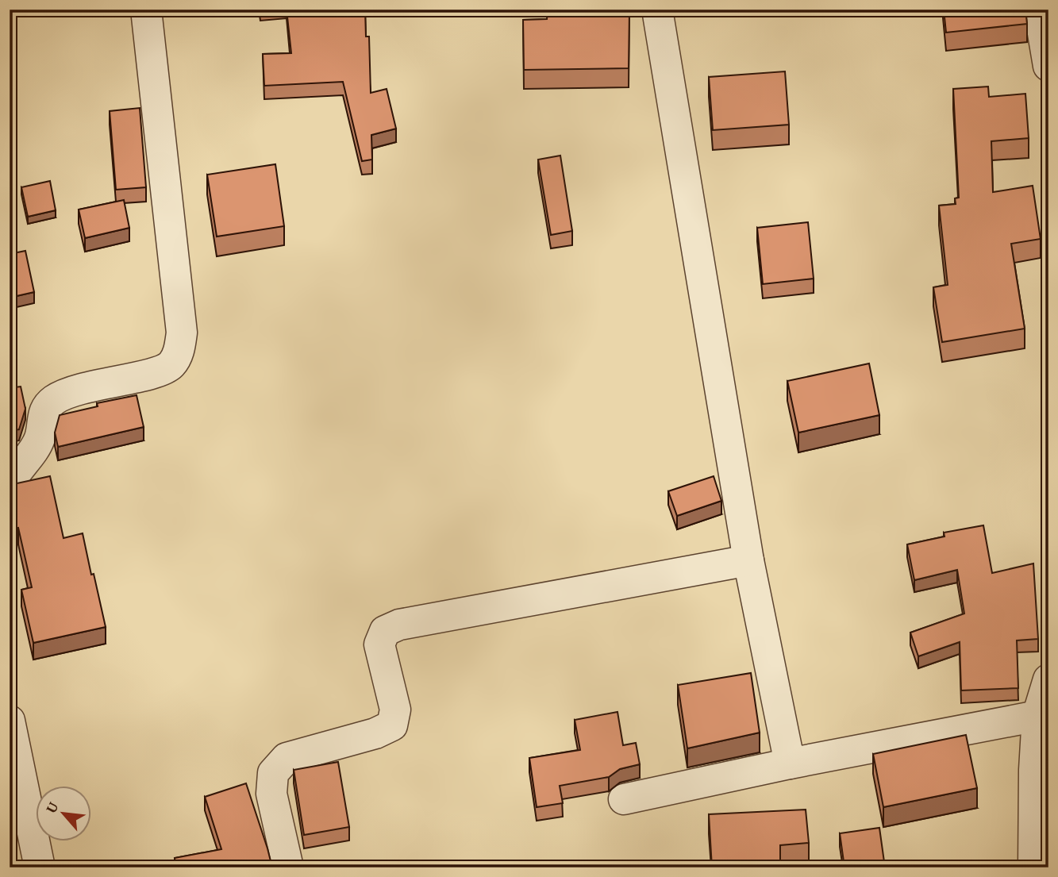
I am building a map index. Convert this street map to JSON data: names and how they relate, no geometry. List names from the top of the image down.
{
  "north": "top left"
}
